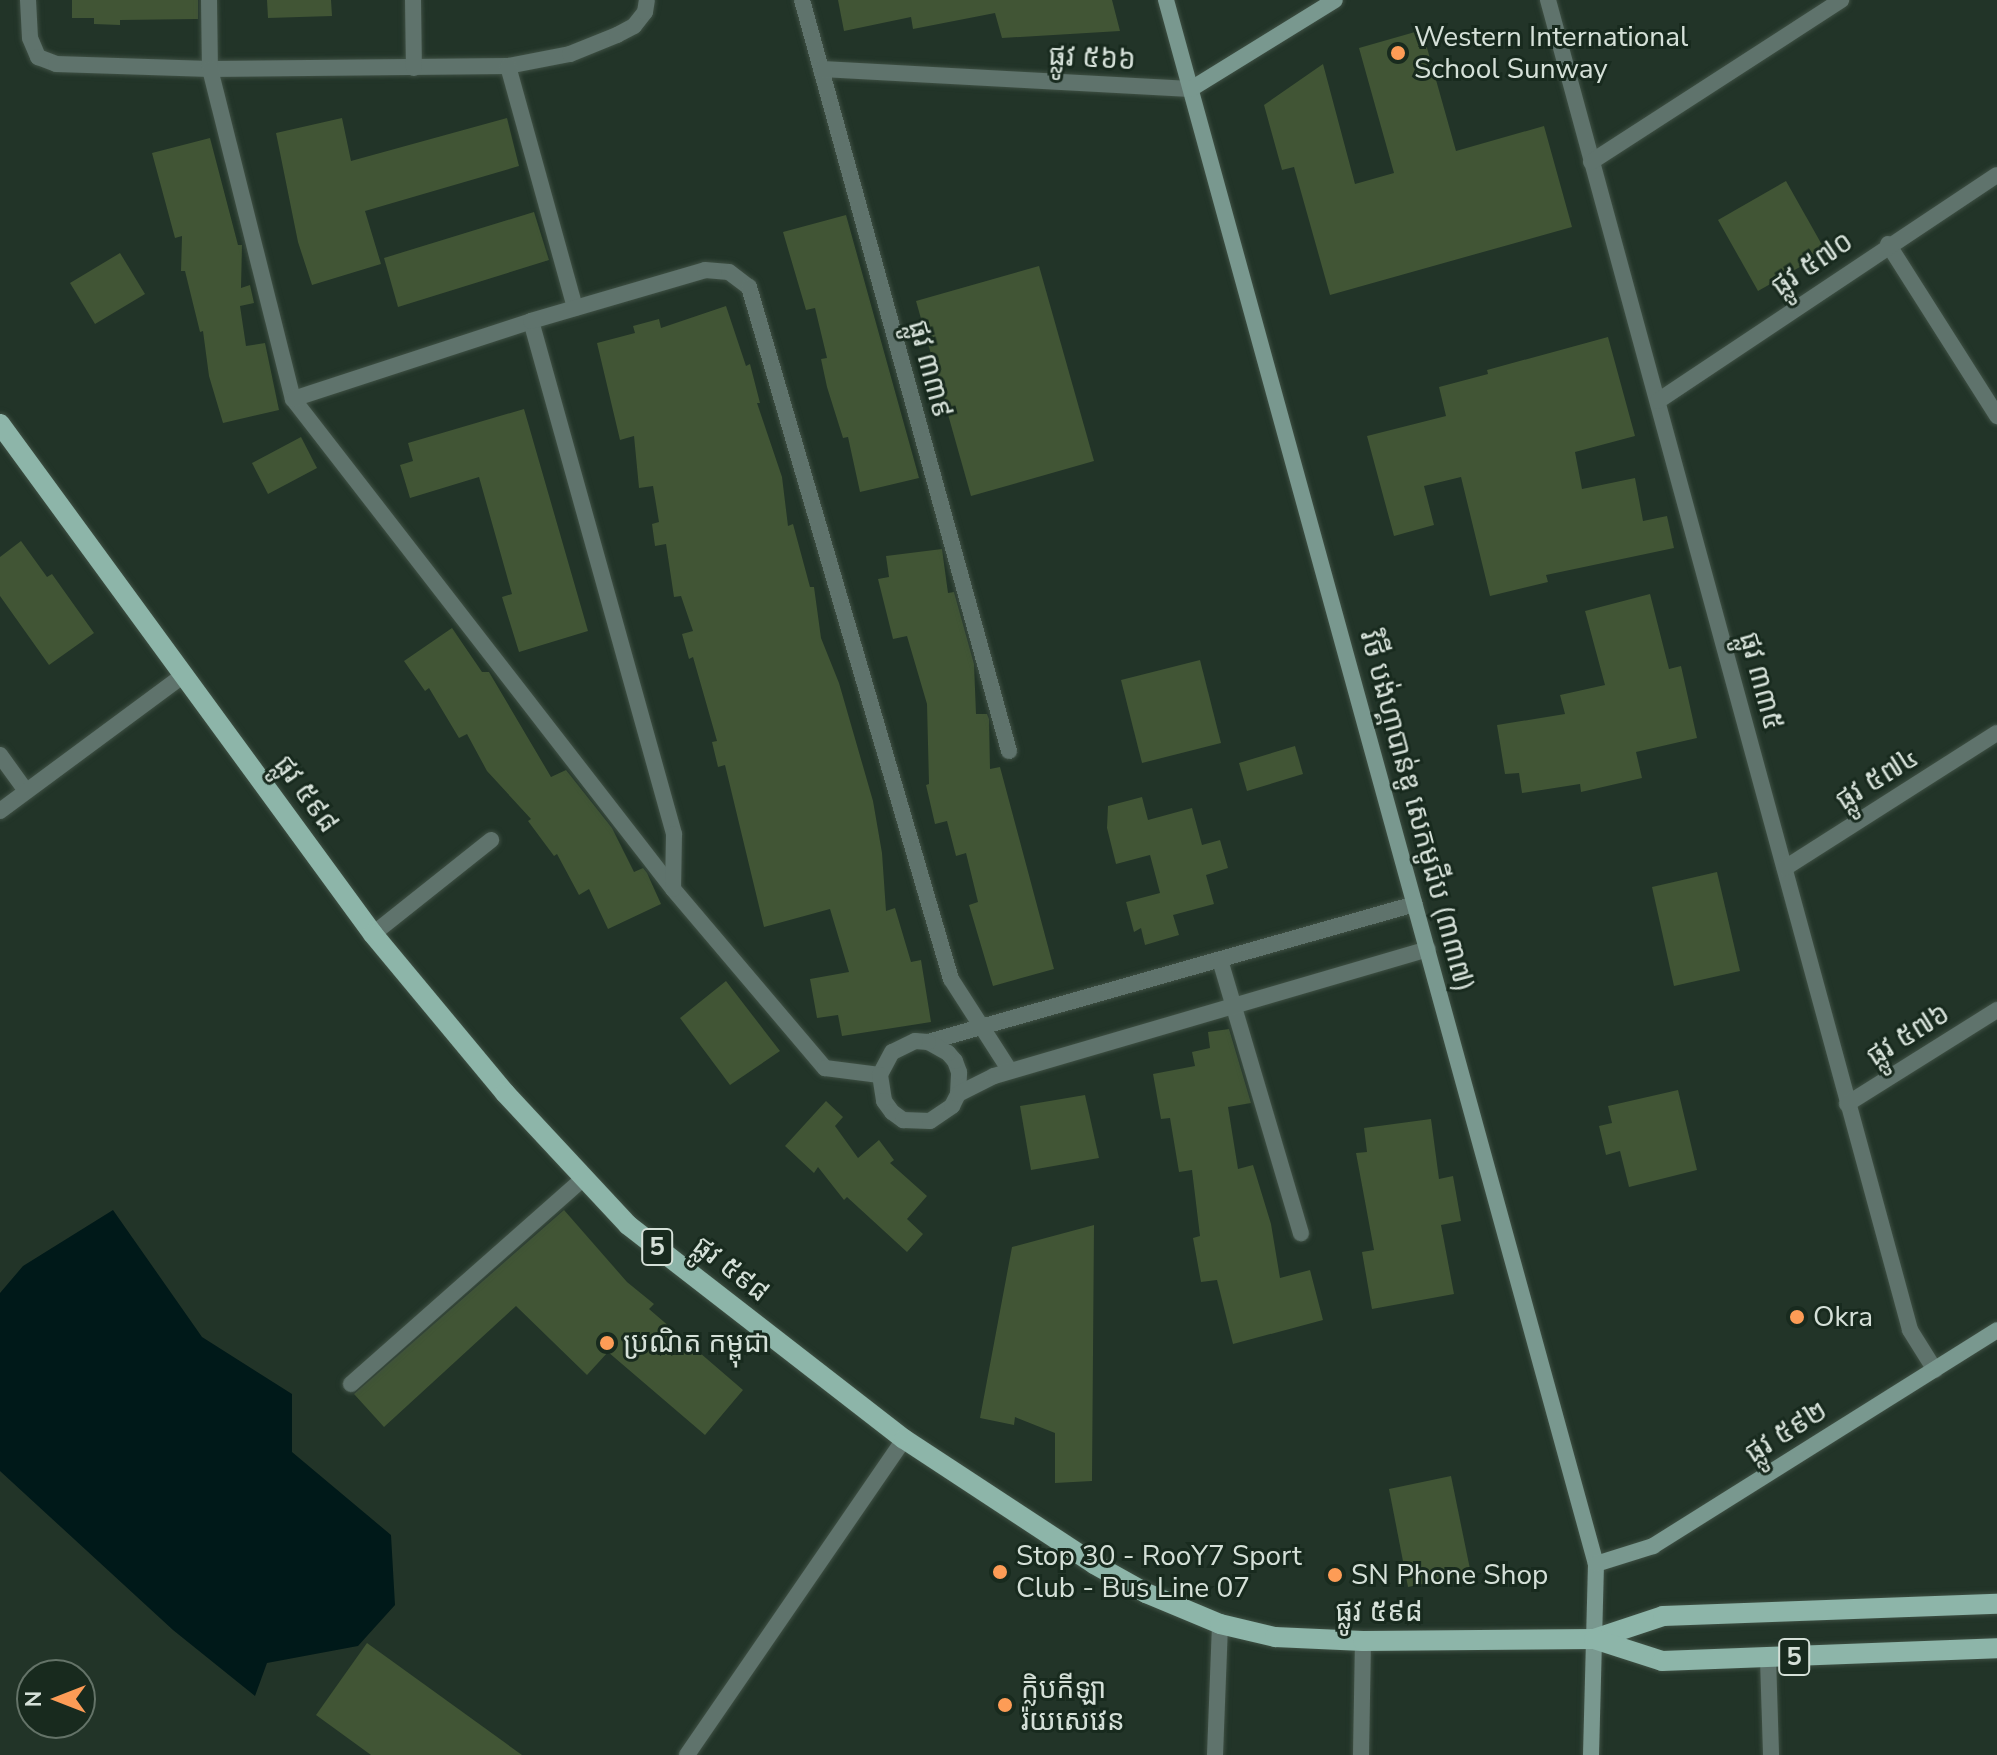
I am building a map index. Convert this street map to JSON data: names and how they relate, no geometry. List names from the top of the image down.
{
  "streets": {
    "main road": ["ផ្លូវ ៥៩៨", "5"],
    "street": [
      "ផ្លូវ ៥៦៦",
      "ផ្លូវ ៥៧០",
      "ផ្លូវ ៣៣៩",
      "ផ្លូវ ៣៣៥",
      "ផ្លូវ ៥៧៤",
      "វិថី បង់ហ្គាបាន់ឌូ សេកមូជីប (៣៣៧)",
      "ផ្លូវ ៥៧៦",
      "ផ្លូវ ៥៩២"
    ]
  },
  "crossings": [
    ["ផ្លូវ ៥៦៦", "ផ្លូវ ៣៣៩"],
    ["ផ្លូវ ៥៦៦", "វិថី បង់ហ្គាបាន់ឌូ សេកមូជីប (៣៣៧)"],
    ["ផ្លូវ ៥៧០", "ផ្លូវ ៣៣៥"],
    ["ផ្លូវ ៣៣៥", "ផ្លូវ ៥៧៤"],
    ["ផ្លូវ ៣៣៥", "ផ្លូវ ៥៧៦"],
    ["ផ្លូវ ៣៣៥", "ផ្លូវ ៥៩២"],
    ["ផ្លូវ ៥៩៨", "វិថី បង់ហ្គាបាន់ឌូ សេកមូជីប (៣៣៧)"],
    ["វិថី បង់ហ្គាបាន់ឌូ សេកមូជីប (៣៣៧)", "ផ្លូវ ៥៩២"]
  ],
  "places": [
    "Western International School Sunway",
    "Okra",
    "ប្រណិត កម្ពុជា",
    "Stop 30 - RooY7 Sport Club - Bus Line 07",
    "SN Phone Shop",
    "ក្លិបកីឡា រ៉យសេវេន"
  ],
  "north": "left"
}
